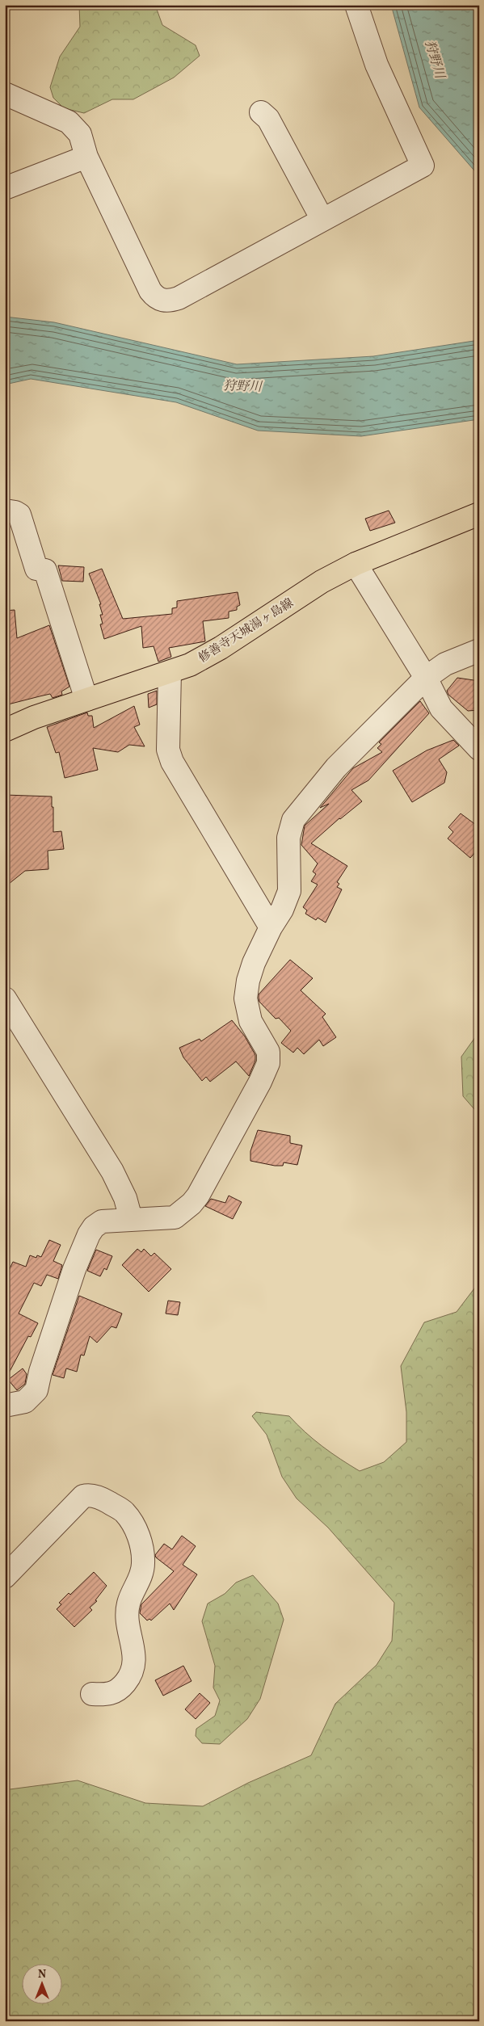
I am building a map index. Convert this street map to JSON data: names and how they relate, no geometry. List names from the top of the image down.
{
  "streets": {
    "main road": ["修善寺天城湯ヶ島線"]
  },
  "water": ["狩野川"],
  "north": "top"
}
